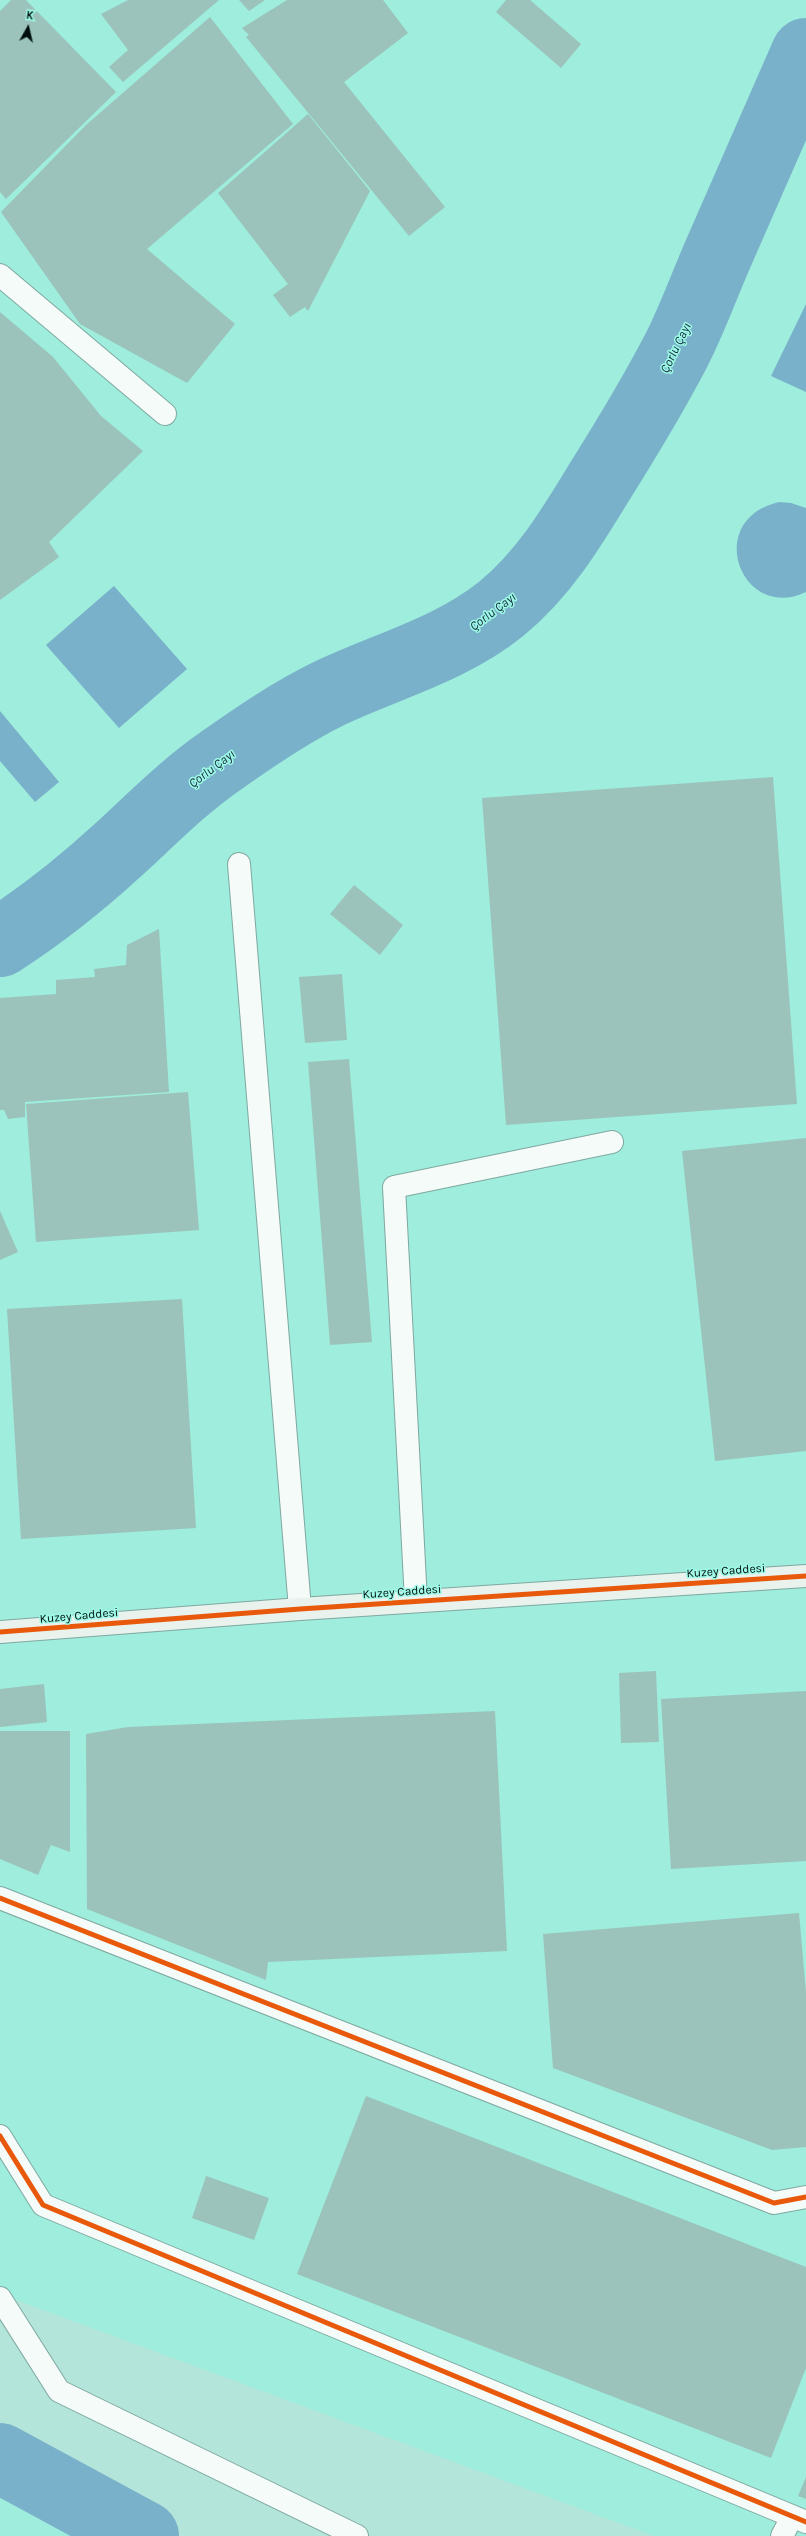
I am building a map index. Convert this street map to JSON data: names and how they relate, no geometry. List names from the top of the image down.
{
  "streets": {
    "street": ["Kuzey Caddesi"]
  },
  "water": ["Çorlu Çayı"],
  "north": "top"
}
